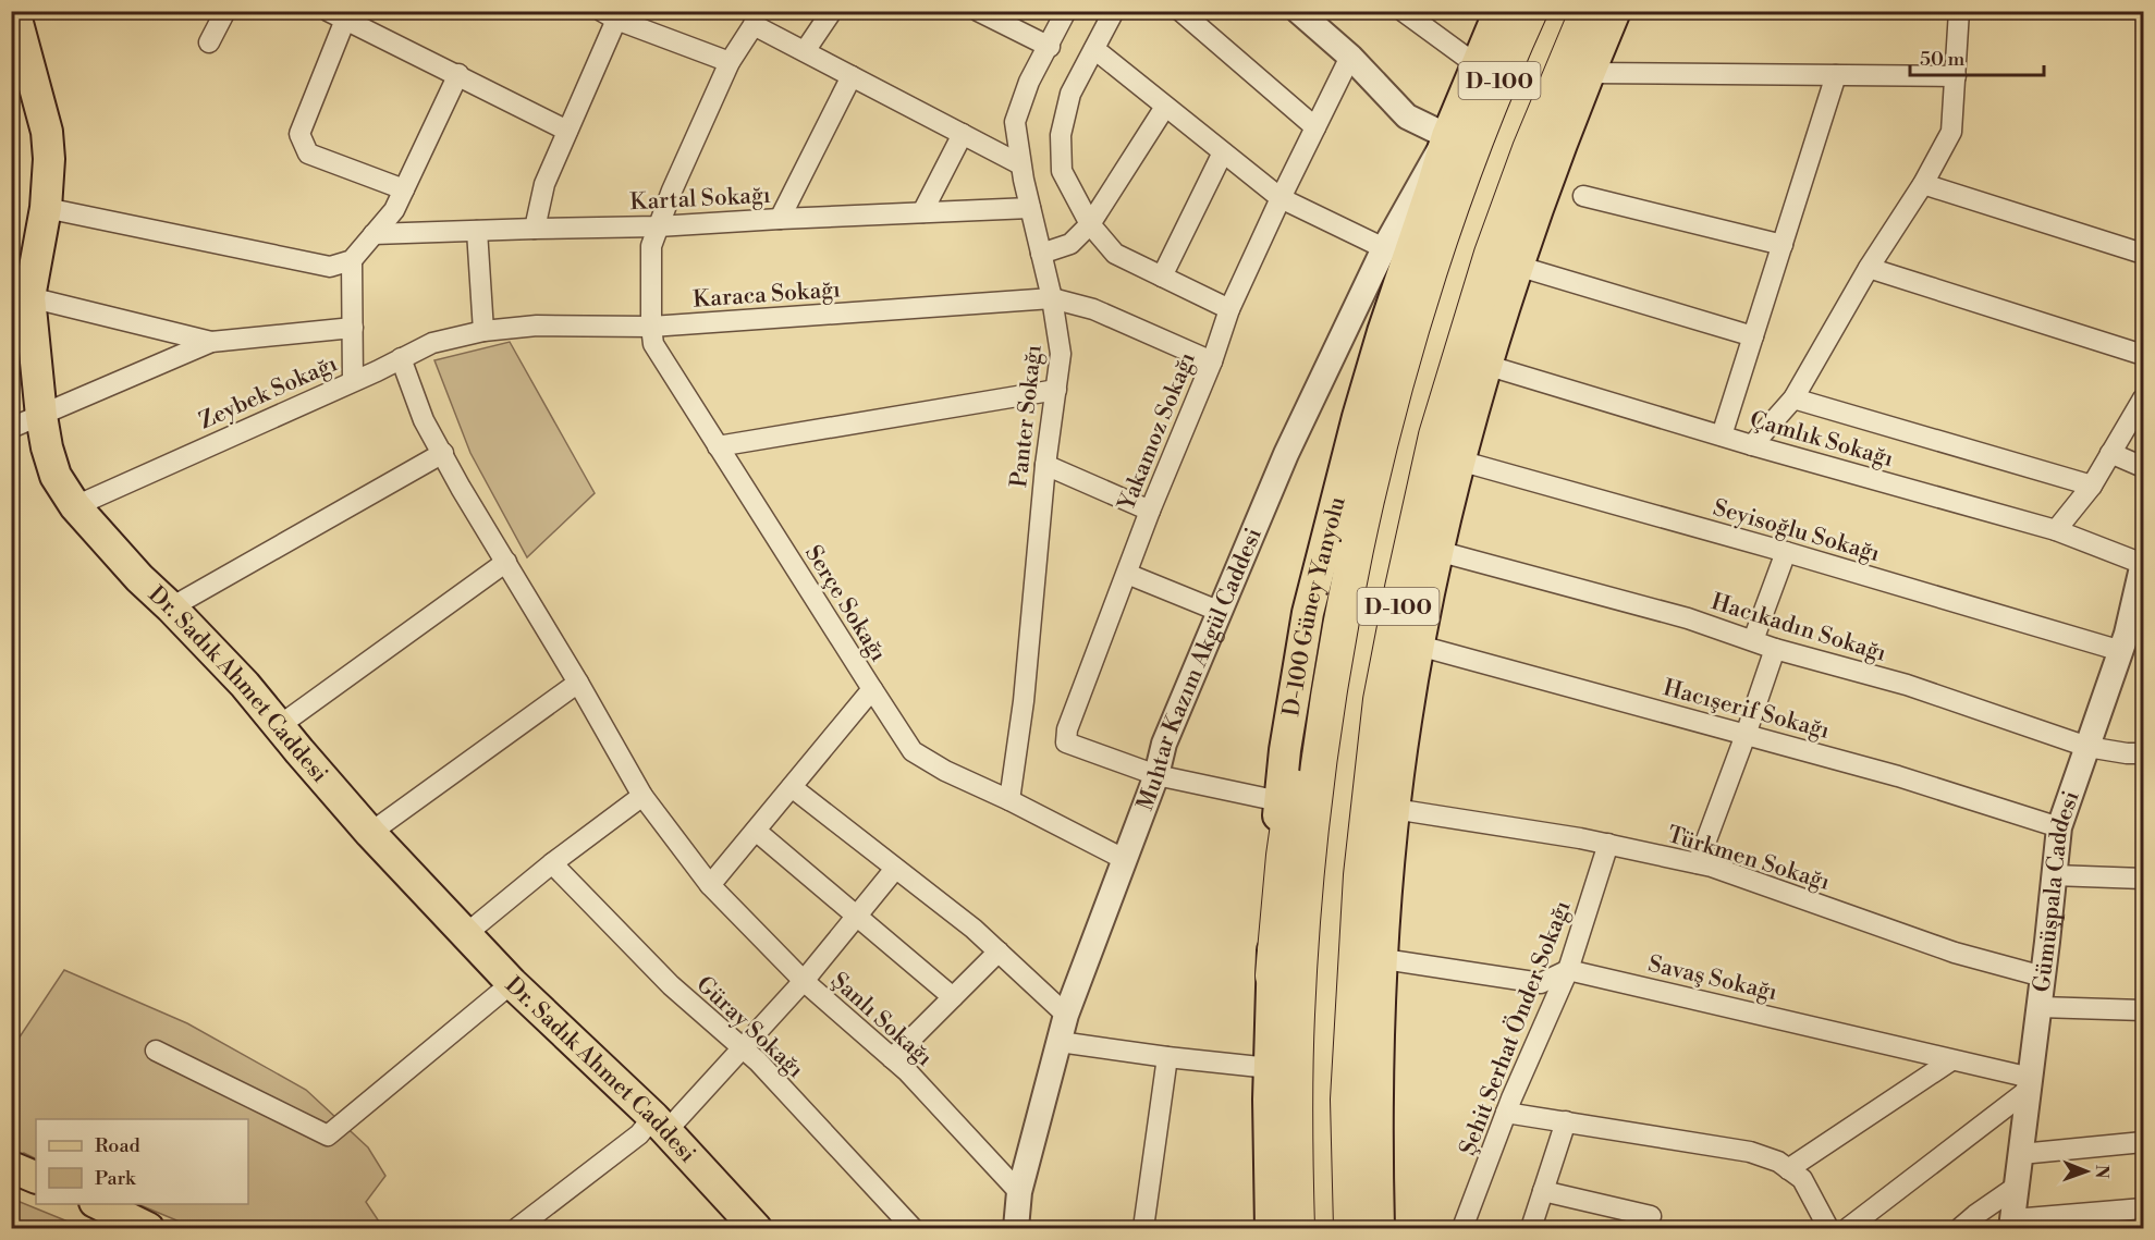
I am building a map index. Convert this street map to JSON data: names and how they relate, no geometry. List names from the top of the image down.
{
  "streets": {
    "highway": ["D-100"],
    "main road": ["D-100 Güney Yanyolu", "Dr. Sadık Ahmet Caddesi"],
    "street": [
      "Kartal Sokağı",
      "Karaca Sokağı",
      "Zeybek Sokağı",
      "Panter Sokağı",
      "Yakamoz Sokağı",
      "Çamlık Sokağı",
      "Seyisoğlu Sokağı",
      "Serçe Sokağı",
      "Hacıkadın Sokağı",
      "Muhtar Kazım Akgül Caddesi",
      "Hacışerif Sokağı",
      "Türkmen Sokağı",
      "Gümüşpala Caddesi",
      "Savaş Sokağı",
      "Şanlı Sokağı",
      "Güray Sokağı",
      "Şehit Serhat Önder Sokağı"
    ]
  },
  "crossings": [
    ["Kartal Sokağı", "Panter Sokağı"],
    ["Kartal Sokağı", "Serçe Sokağı"],
    ["Karaca Sokağı", "Zeybek Sokağı"],
    ["Karaca Sokağı", "Panter Sokağı"],
    ["Karaca Sokağı", "Yakamoz Sokağı"],
    ["Karaca Sokağı", "Serçe Sokağı"],
    ["Zeybek Sokağı", "Dr. Sadık Ahmet Caddesi"],
    ["Zeybek Sokağı", "Şanlı Sokağı"],
    ["Yakamoz Sokağı", "Muhtar Kazım Akgül Caddesi"],
    ["Çamlık Sokağı", "Gümüşpala Caddesi"],
    ["Seyisoğlu Sokağı", "Gümüşpala Caddesi"],
    ["Serçe Sokağı", "Şanlı Sokağı"],
    ["D-100 Güney Yanyolu", "Muhtar Kazım Akgül Caddesi"],
    ["Hacıkadın Sokağı", "Gümüşpala Caddesi"],
    ["Muhtar Kazım Akgül Caddesi", "Şanlı Sokağı"],
    ["Hacışerif Sokağı", "Gümüşpala Caddesi"],
    ["Türkmen Sokağı", "Gümüşpala Caddesi"],
    ["Türkmen Sokağı", "Şehit Serhat Önder Sokağı"],
    ["Gümüşpala Caddesi", "Savaş Sokağı"],
    ["Savaş Sokağı", "Şehit Serhat Önder Sokağı"]
  ],
  "legend": ["Road", "Park"],
  "scale_bar": "50 m",
  "north": "right"
}
